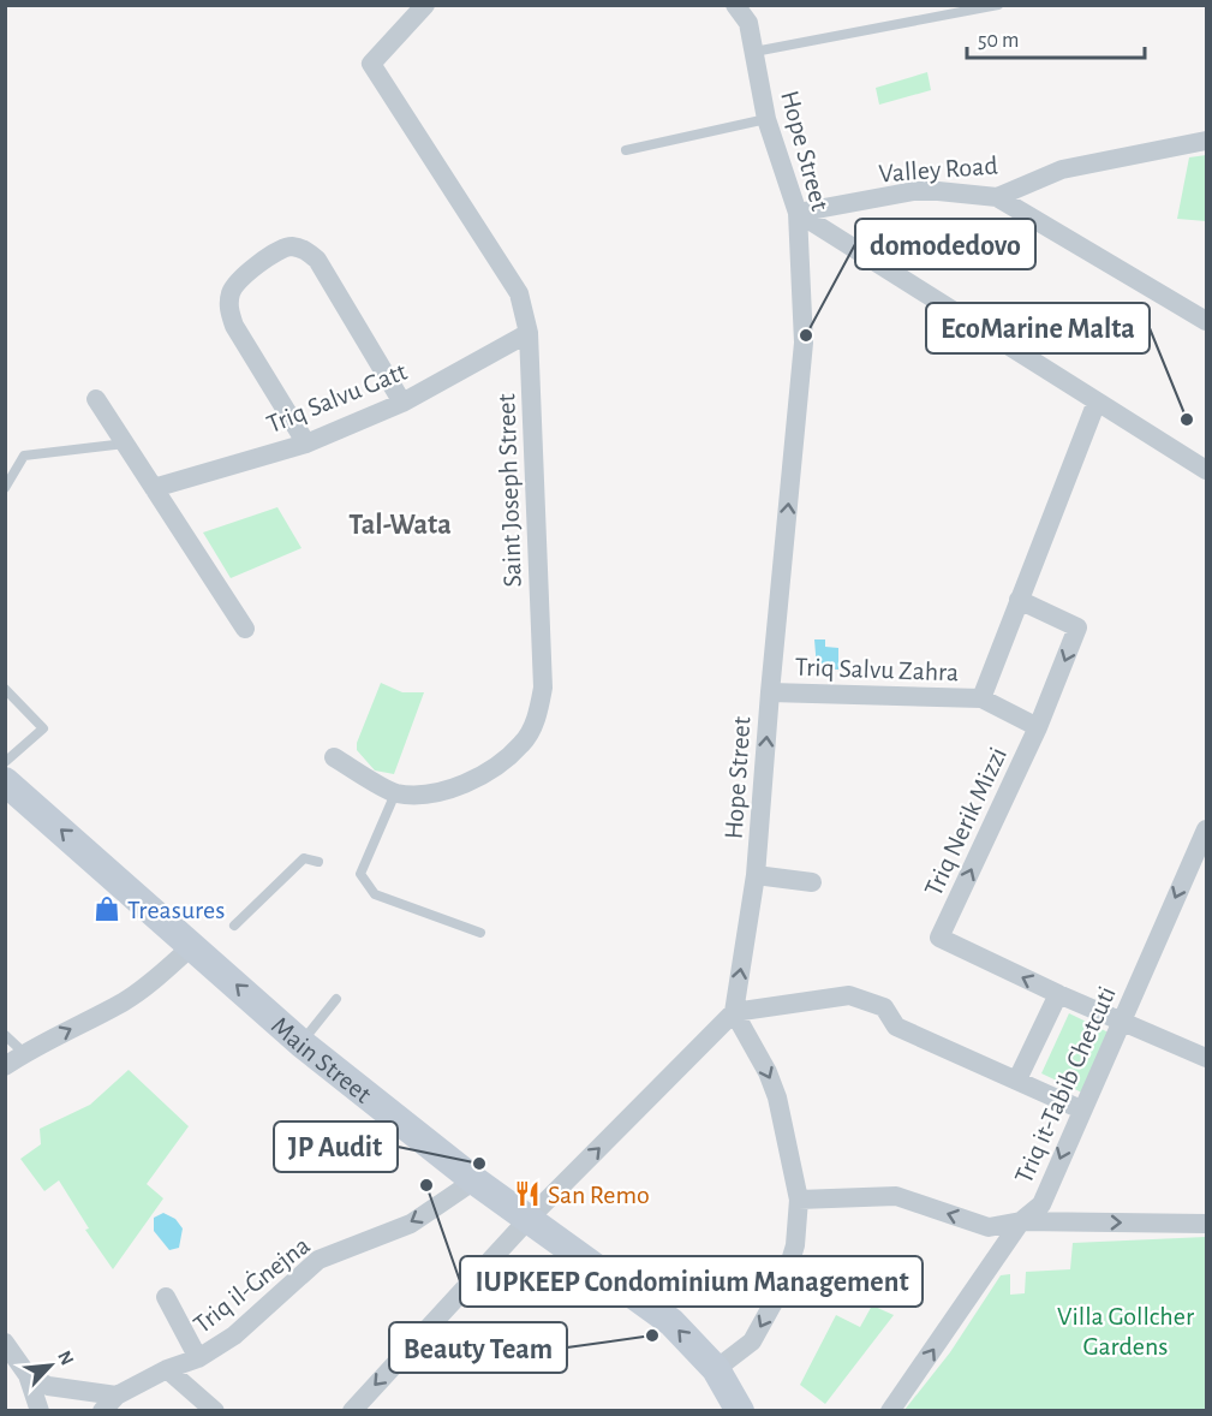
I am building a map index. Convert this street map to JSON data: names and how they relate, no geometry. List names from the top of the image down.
{
  "streets": {
    "main road": ["Main Street"],
    "street": [
      "Hope Street",
      "Valley Road",
      "Triq Salvu Gatt",
      "Saint Joseph Street",
      "Triq Salvu Zahra",
      "Triq Nerik Mizzi",
      "Triq it-Tabib Chetcuti",
      "Triq il-Ġnejna"
    ]
  },
  "crossings": [
    ["Hope Street", "Valley Road"],
    ["Hope Street", "Triq Salvu Zahra"],
    ["Triq Salvu Gatt", "Saint Joseph Street"],
    ["Triq Salvu Zahra", "Triq Nerik Mizzi"],
    ["Triq Nerik Mizzi", "Triq it-Tabib Chetcuti"],
    ["Main Street", "Triq il-Ġnejna"]
  ],
  "one_way": ["Hope Street", "Main Street"],
  "districts": ["Tal-Wata"],
  "parks": ["Villa Gollcher Gardens"],
  "places": {
    "other": [
      "domodedovo",
      "EcoMarine Malta",
      "JP Audit",
      "IUPKEEP Condominium Management",
      "Beauty Team"
    ],
    "shop": ["Treasures"],
    "restaurant": ["San Remo"]
  },
  "scale_bar": "50 m",
  "north": "top right"
}
